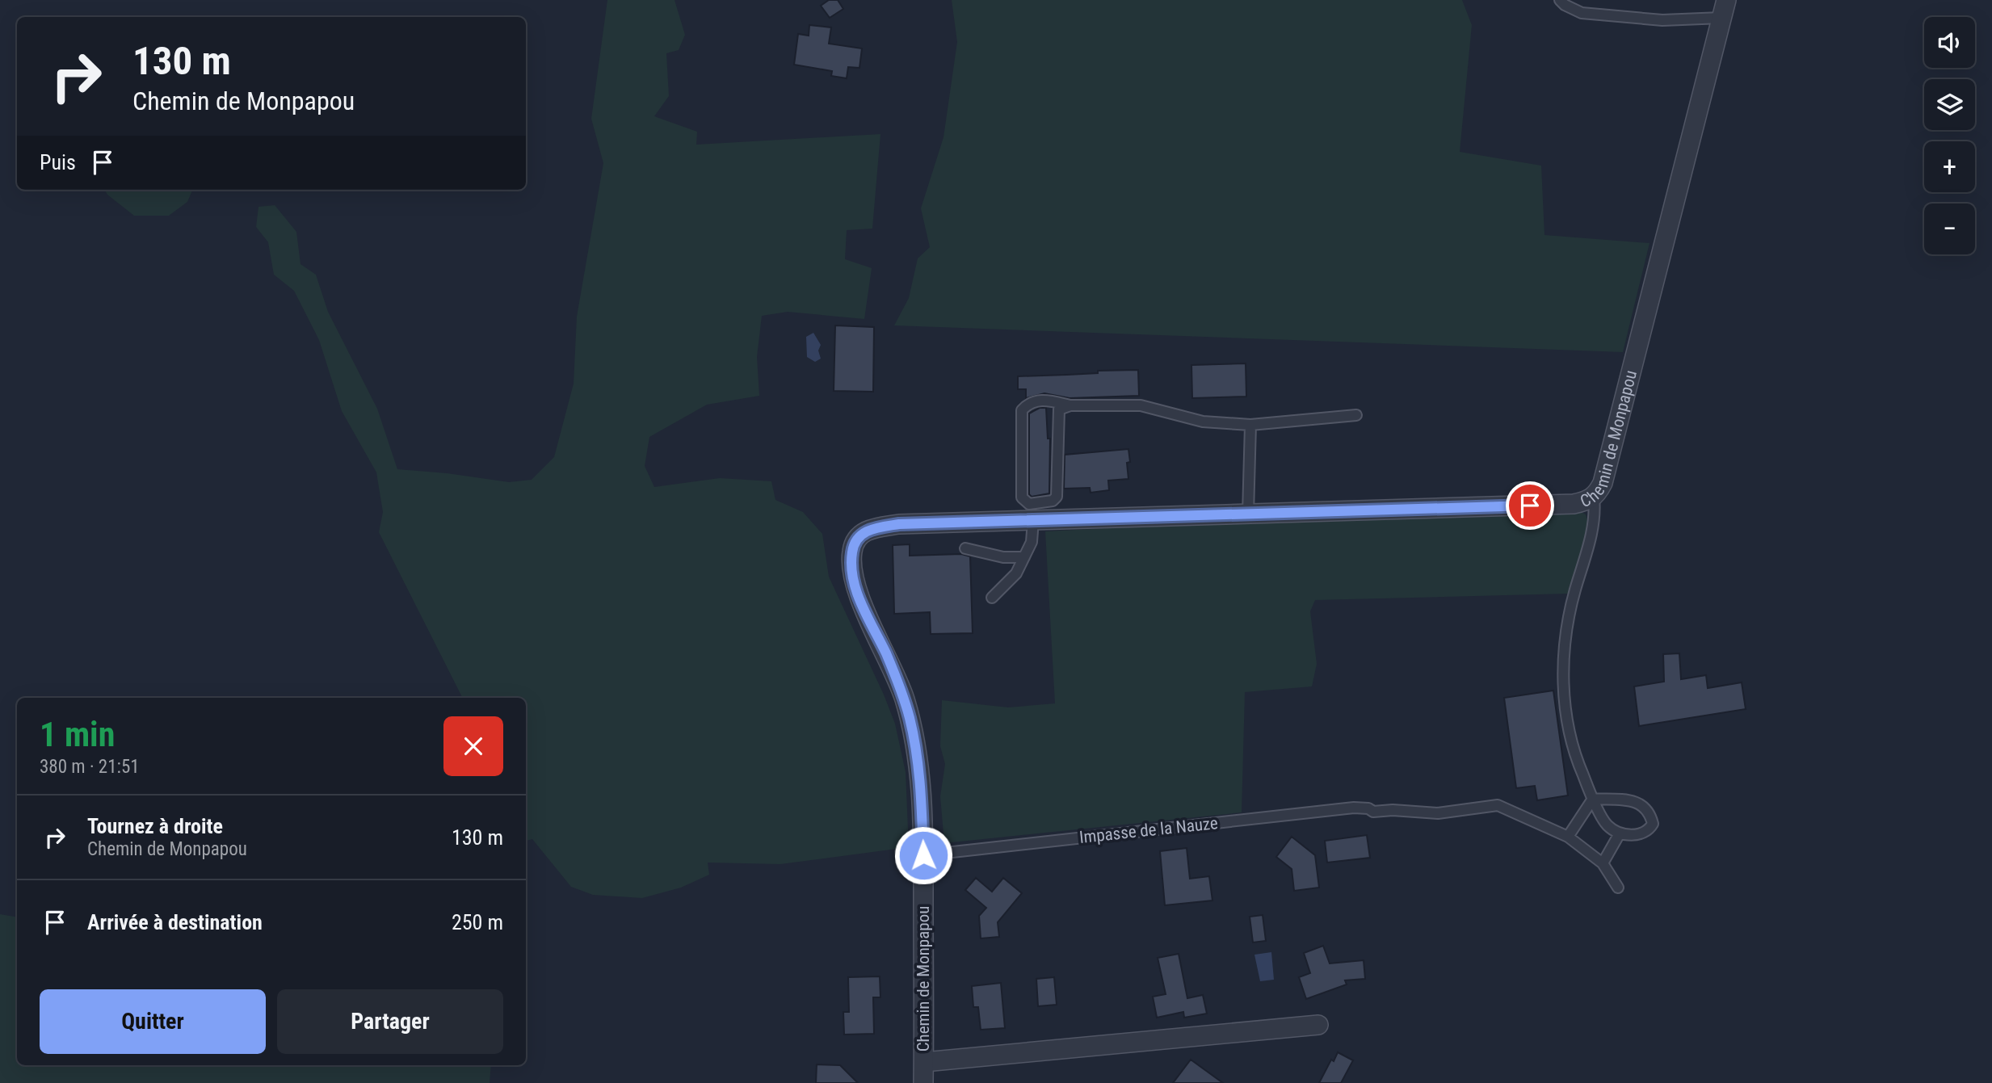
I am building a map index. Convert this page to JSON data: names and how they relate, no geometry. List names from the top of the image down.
{
  "streets": {
    "street": ["Chemin de Monpapou"],
    "lane": ["Impasse de la Nauze"]
  },
  "crossings": [
    ["Chemin de Monpapou", "Impasse de la Nauze"]
  ],
  "page": {
    "map_buttons": ["+", "−"],
    "turn": ["130 m", "Chemin de Monpapou"],
    "then": "Puis",
    "heading": ["1 min", "380 m · 21:51"],
    "list": [
      {
        "name": "Tournez à droite",
        "note": "Chemin de Monpapou",
        "value": "130 m"
      },
      {
        "name": "Arrivée à destination",
        "value": "250 m"
      }
    ],
    "buttons": ["Quitter", "Partager"]
  }
}
